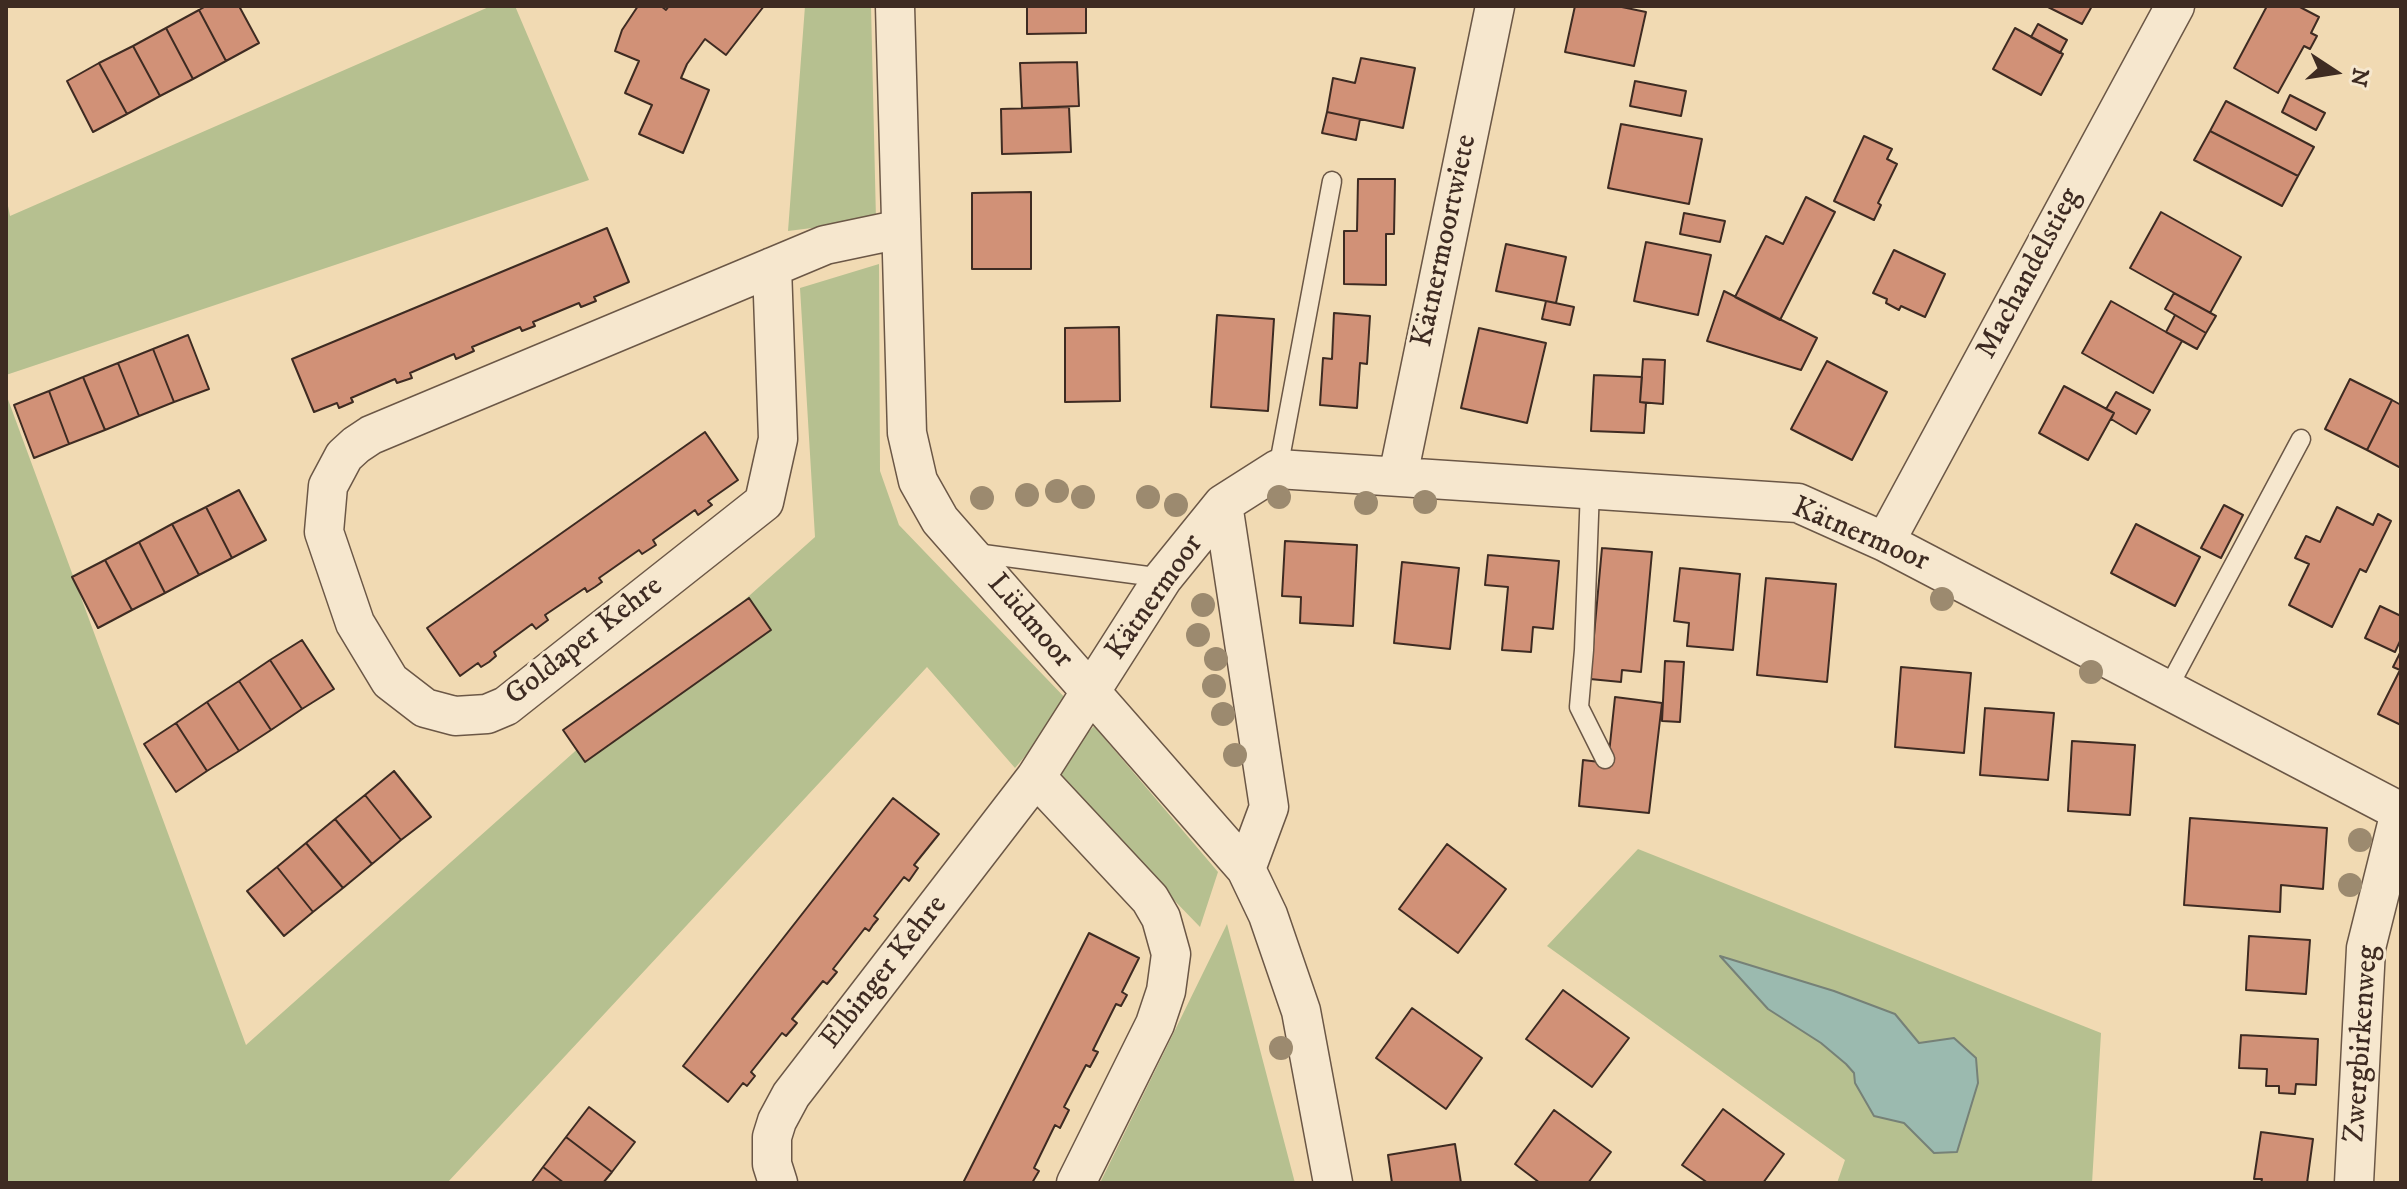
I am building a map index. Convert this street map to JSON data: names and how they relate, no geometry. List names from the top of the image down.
{
  "streets": {
    "street": [
      "Kätnermoortwiete",
      "Machandelstieg",
      "Kätnermoor",
      "Lüdmoor",
      "Goldaper Kehre",
      "Elbinger Kehre",
      "Zwergbirkenweg"
    ]
  },
  "crossings": [
    ["Kätnermoortwiete", "Kätnermoor"],
    ["Machandelstieg", "Kätnermoor"],
    ["Kätnermoor", "Lüdmoor"],
    ["Kätnermoor", "Elbinger Kehre"],
    ["Kätnermoor", "Zwergbirkenweg"],
    ["Lüdmoor", "Goldaper Kehre"],
    ["Lüdmoor", "Elbinger Kehre"]
  ],
  "north": "right"
}
